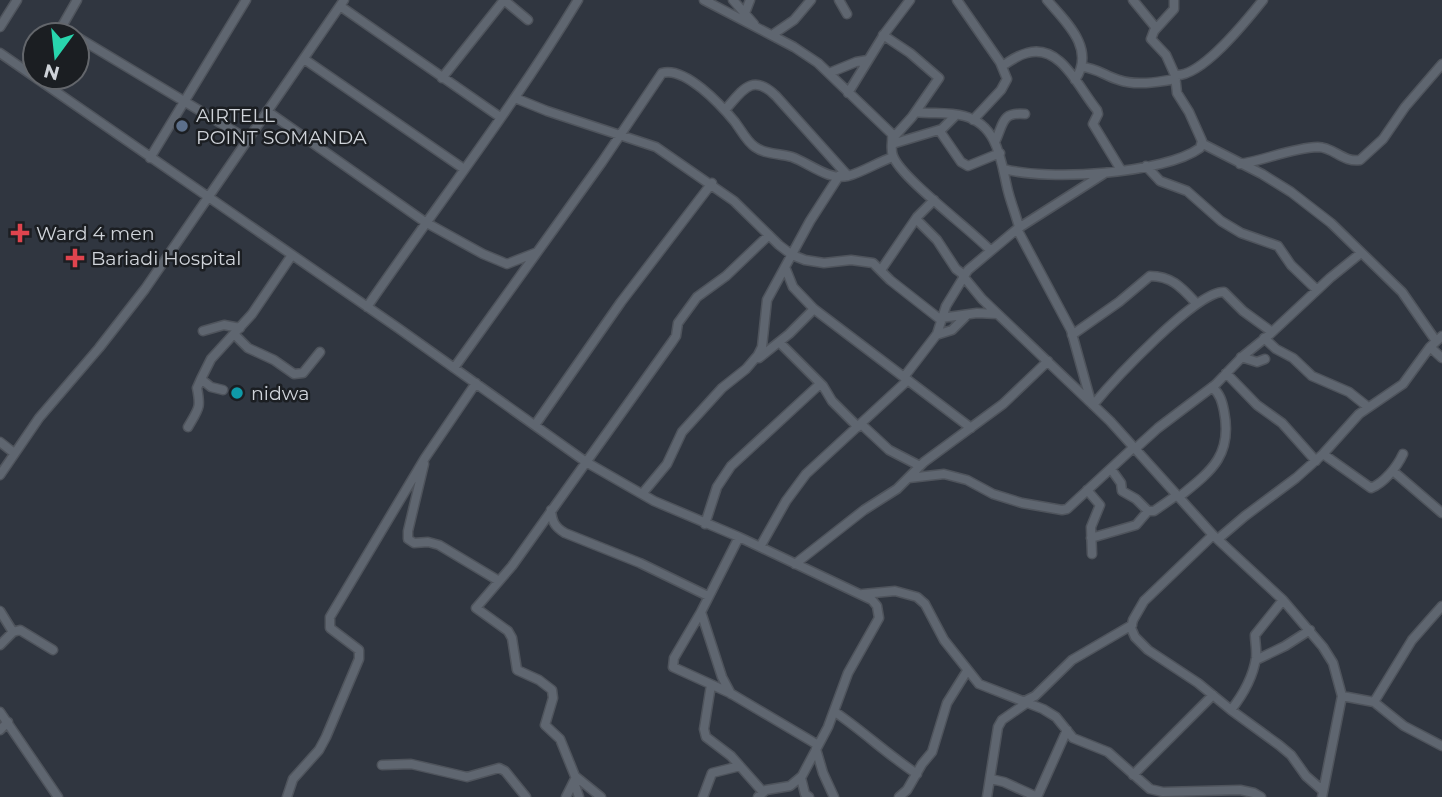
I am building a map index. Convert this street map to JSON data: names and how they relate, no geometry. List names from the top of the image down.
{
  "places": {
    "other": ["AIRTELL POINT SOMANDA", "nidwa"],
    "health": ["Ward 4 men", "Bariadi Hospital"]
  },
  "north": "bottom"
}
